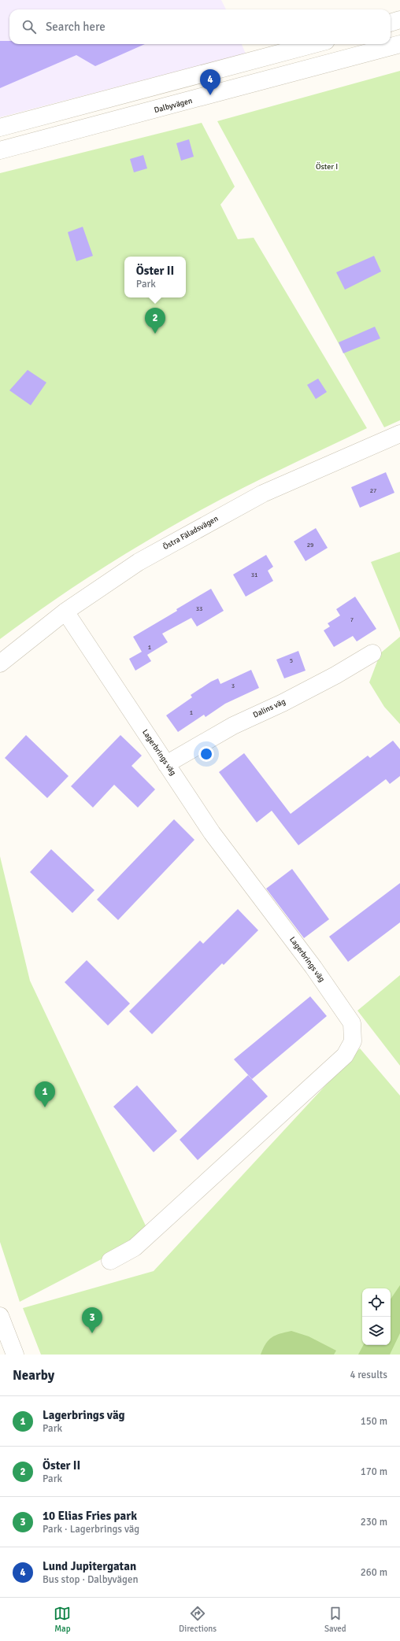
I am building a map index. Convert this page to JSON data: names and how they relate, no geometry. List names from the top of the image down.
{
  "streets": {
    "main road": [
      "Dalbyvägen",
      "Östra Fäladsvägen",
      "Dalins väg",
      "Lagerbrings väg"
    ]
  },
  "crossings": [
    ["Östra Fäladsvägen", "Lagerbrings väg"],
    ["Dalins väg", "Lagerbrings väg"]
  ],
  "parks": ["Öster I"],
  "house_numbers": [
    "27",
    "29",
    "31",
    "33",
    "7",
    "1",
    "5",
    "3",
    "1"
  ],
  "page": {
    "search": "Search here",
    "pins": [
      "4",
      "2",
      "1",
      "3"
    ],
    "popup": ["Öster II", "Park"],
    "heading": ["Nearby", "4 results"],
    "list": [
      {
        "mark": "1",
        "name": "Lagerbrings väg",
        "note": "Park",
        "value": "150 m"
      },
      {
        "mark": "2",
        "name": "Öster II",
        "note": "Park",
        "value": "170 m"
      },
      {
        "mark": "3",
        "name": "10 Elias Fries park",
        "note": "Park · Lagerbrings väg",
        "value": "230 m"
      },
      {
        "mark": "4",
        "name": "Lund Jupitergatan",
        "note": "Bus stop · Dalbyvägen",
        "value": "260 m"
      }
    ],
    "nav": ["Map", "Directions", "Saved"]
  }
}
